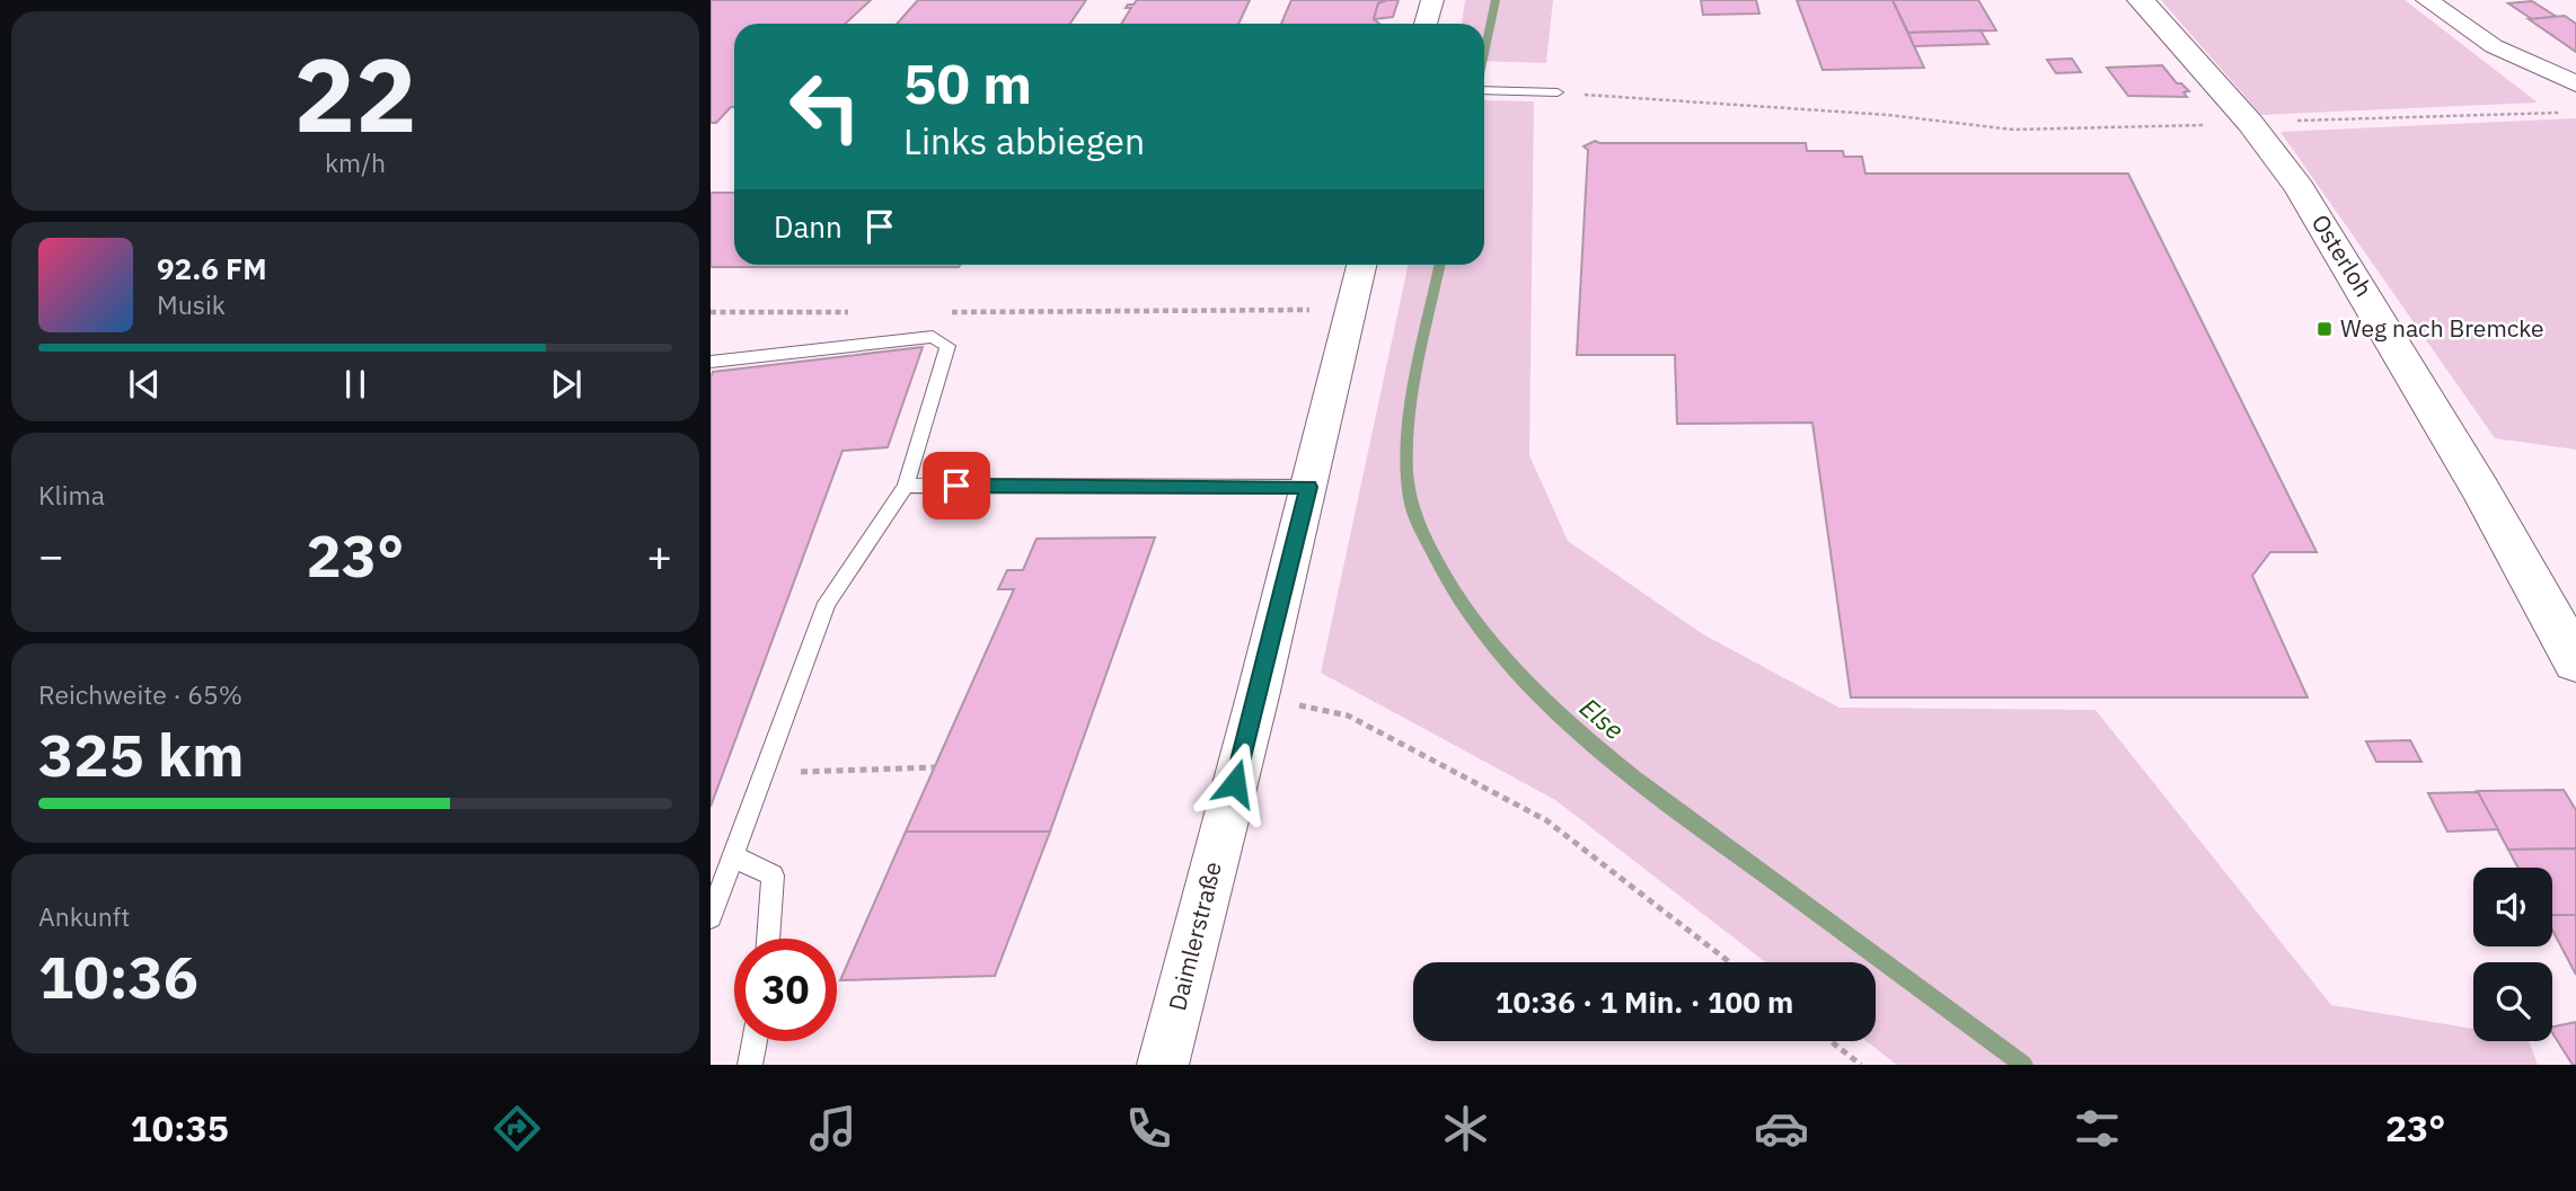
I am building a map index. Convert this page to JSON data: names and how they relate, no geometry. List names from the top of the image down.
{
  "streets": {
    "main road": ["Osterloh"],
    "street": ["Daimlerstraße"]
  },
  "water": ["Else"],
  "places": {
    "transit": ["Weg nach Bremcke"]
  },
  "page": {
    "tile": [
      ["22", "km/h"],
      "Klima",
      ["Reichweite · 65%", "325 km"],
      ["Ankunft", "10:36"]
    ],
    "turn": ["50 m", "Links abbiegen"],
    "then": "Dann",
    "song": ["92.6 FM", "Musik"],
    "heat": ["−", "23°", "+"],
    "limit": "30",
    "trip": "10:36 · 1 Min. · 100 m",
    "tabs": ["10:35", "23°"]
  }
}
